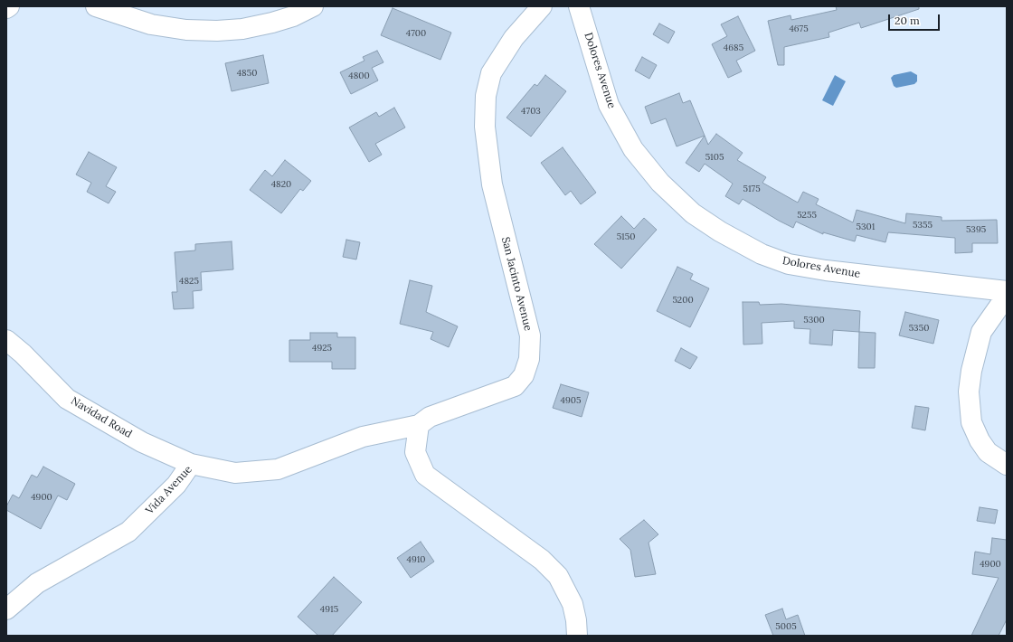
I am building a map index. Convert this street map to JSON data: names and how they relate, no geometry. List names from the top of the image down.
{
  "streets": {
    "street": [
      "Dolores Avenue",
      "San Jacinto Avenue",
      "Navidad Road",
      "Vida Avenue"
    ]
  },
  "crossings": [
    ["San Jacinto Avenue", "Vida Avenue"],
    ["Navidad Road", "Vida Avenue"]
  ],
  "house_numbers": [
    "4675",
    "4700",
    "4685",
    "4850",
    "4800",
    "4703",
    "5105",
    "4820",
    "5175",
    "5255",
    "5355",
    "5301",
    "5395",
    "5150",
    "4825",
    "5200",
    "5300",
    "5350",
    "4925",
    "4905",
    "4900",
    "4910",
    "4900",
    "4915",
    "5005"
  ],
  "scale_bar": "20 m"
}
